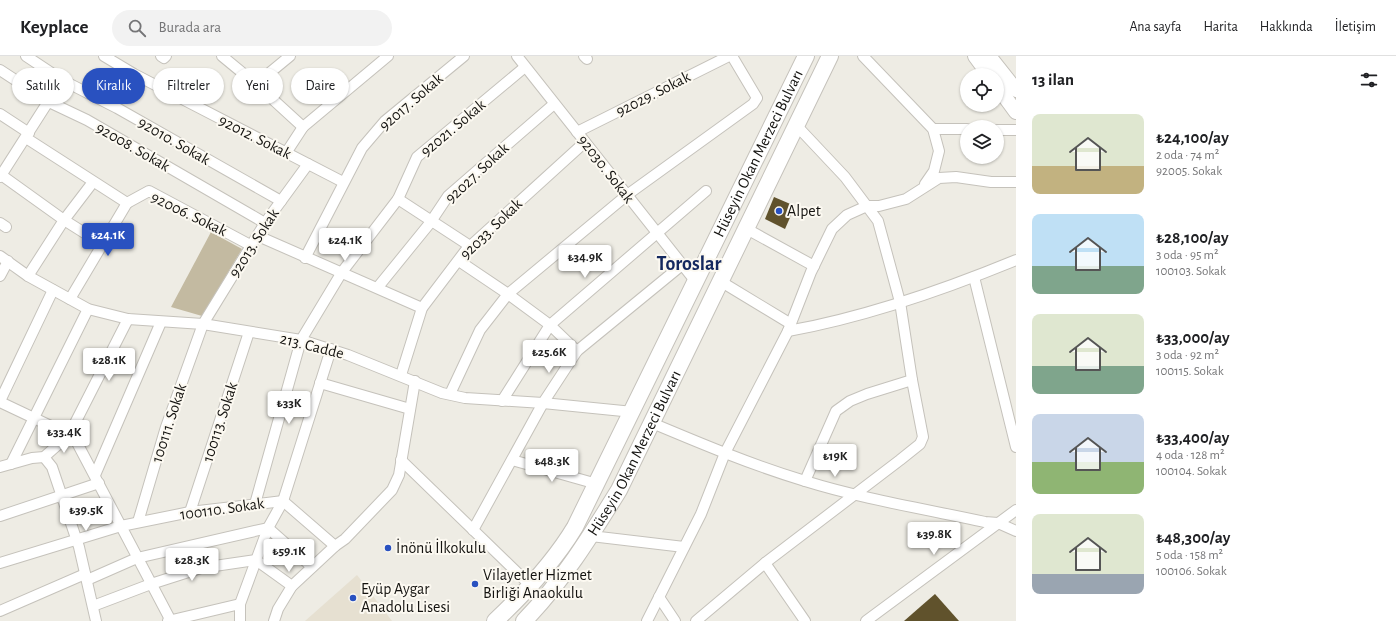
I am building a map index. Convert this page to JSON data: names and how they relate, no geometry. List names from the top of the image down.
{
  "streets": {
    "main road": ["Hüseyin Okan Merzeci Bulvarı"],
    "street": [
      "92029. Sokak",
      "92017. Sokak",
      "92021. Sokak",
      "92012. Sokak",
      "92010. Sokak",
      "92008. Sokak",
      "92030. Sokak",
      "92027. Sokak",
      "92006. Sokak",
      "92033. Sokak",
      "92013. Sokak",
      "213. Cadde",
      "100113. Sokak",
      "100111. Sokak",
      "100110. Sokak"
    ]
  },
  "crossings": [
    ["92029. Sokak", "92030. Sokak"],
    ["92017. Sokak", "92012. Sokak"],
    ["92021. Sokak", "92030. Sokak"],
    ["92021. Sokak", "213. Cadde"],
    ["92021. Sokak", "100110. Sokak"],
    ["92012. Sokak", "92013. Sokak"],
    ["92010. Sokak", "92013. Sokak"],
    ["92008. Sokak", "92013. Sokak"],
    ["Hüseyin Okan Merzeci Bulvarı", "92030. Sokak"],
    ["Hüseyin Okan Merzeci Bulvarı", "213. Cadde"],
    ["92030. Sokak", "92027. Sokak"],
    ["92030. Sokak", "92033. Sokak"],
    ["92006. Sokak", "92013. Sokak"],
    ["92033. Sokak", "213. Cadde"],
    ["92013. Sokak", "213. Cadde"],
    ["92013. Sokak", "100111. Sokak"],
    ["213. Cadde", "100113. Sokak"],
    ["213. Cadde", "100111. Sokak"],
    ["100113. Sokak", "100110. Sokak"],
    ["100111. Sokak", "100110. Sokak"]
  ],
  "districts": ["Toroslar"],
  "places": [
    "Alpet",
    "İnönü İlkokulu",
    "Vilayetler Hizmet Birliği Anaokulu",
    "Eyüp Aygar Anadolu Lisesi"
  ],
  "page": {
    "header": "Keyplace",
    "search": "Burada ara",
    "nav": [
      "Ana sayfa",
      "Harita",
      "Hakkında",
      "İletişim"
    ],
    "heading": "13 ilan",
    "chip": [
      "Satılık",
      "Kiralık",
      "Filtreler",
      "Yeni",
      "Daire"
    ],
    "list": [
      {
        "name": "₺24,100/ay",
        "note": "2 oda · 74 m² · 92005. Sokak"
      },
      {
        "name": "₺28,100/ay",
        "note": "3 oda · 95 m² · 100103. Sokak"
      },
      {
        "name": "₺33,000/ay",
        "note": "3 oda · 92 m² · 100115. Sokak"
      },
      {
        "name": "₺33,400/ay",
        "note": "4 oda · 128 m² · 100104. Sokak"
      },
      {
        "name": "₺48,300/ay",
        "note": "5 oda · 158 m² · 100106. Sokak"
      }
    ],
    "price": [
      "₺24.1K",
      "₺24.1K",
      "₺34.9K",
      "₺25.6K",
      "₺28.1K",
      "₺33K",
      "₺33.4K",
      "₺19K",
      "₺48.3K",
      "₺39.5K",
      "₺39.8K",
      "₺59.1K",
      "₺28.3K"
    ]
  }
}
